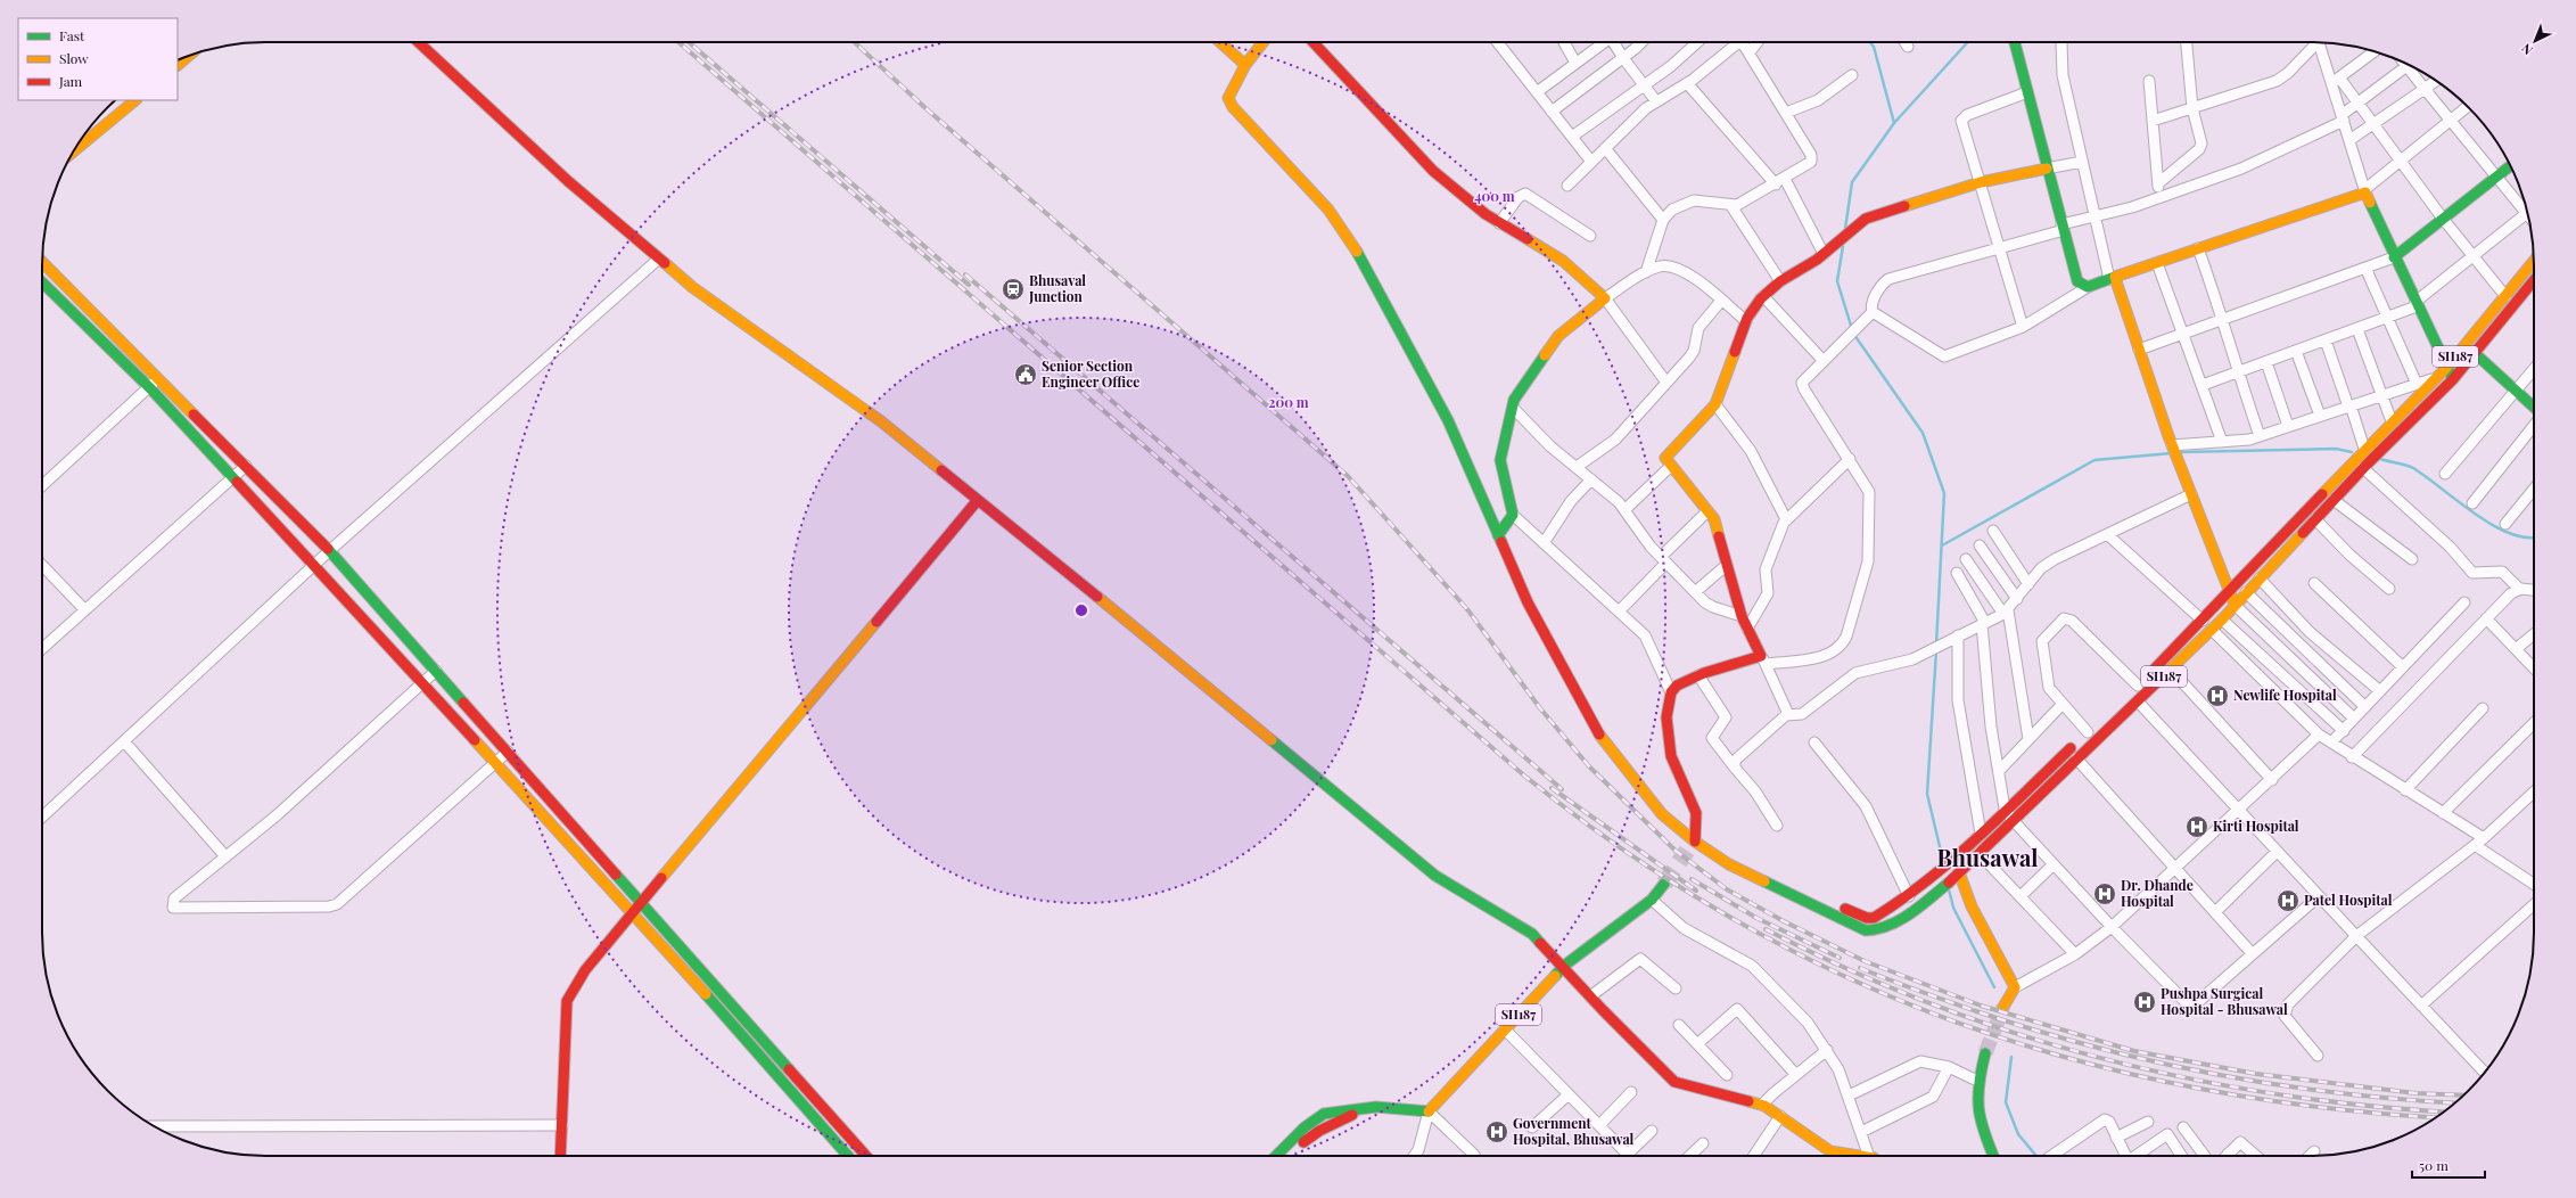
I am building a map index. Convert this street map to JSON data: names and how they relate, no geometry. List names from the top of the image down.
{
  "streets": {
    "main road": ["SH187"]
  },
  "districts": ["Bhusawal"],
  "places": {
    "station": ["Bhusaval Junction"],
    "public building": ["Senior Section Engineer Office"],
    "hospital": [
      "Newlife Hospital",
      "Kirti Hospital",
      "Dr. Dhande Hospital",
      "Patel Hospital",
      "Pushpa Surgical Hospital - Bhusawal",
      "Government Hospital, Bhusawal"
    ]
  },
  "legend": ["Fast", "Slow", "Jam"],
  "scale_bar": "50 m",
  "north": "bottom left",
  "rings": ["400 m", "200 m"]
}
